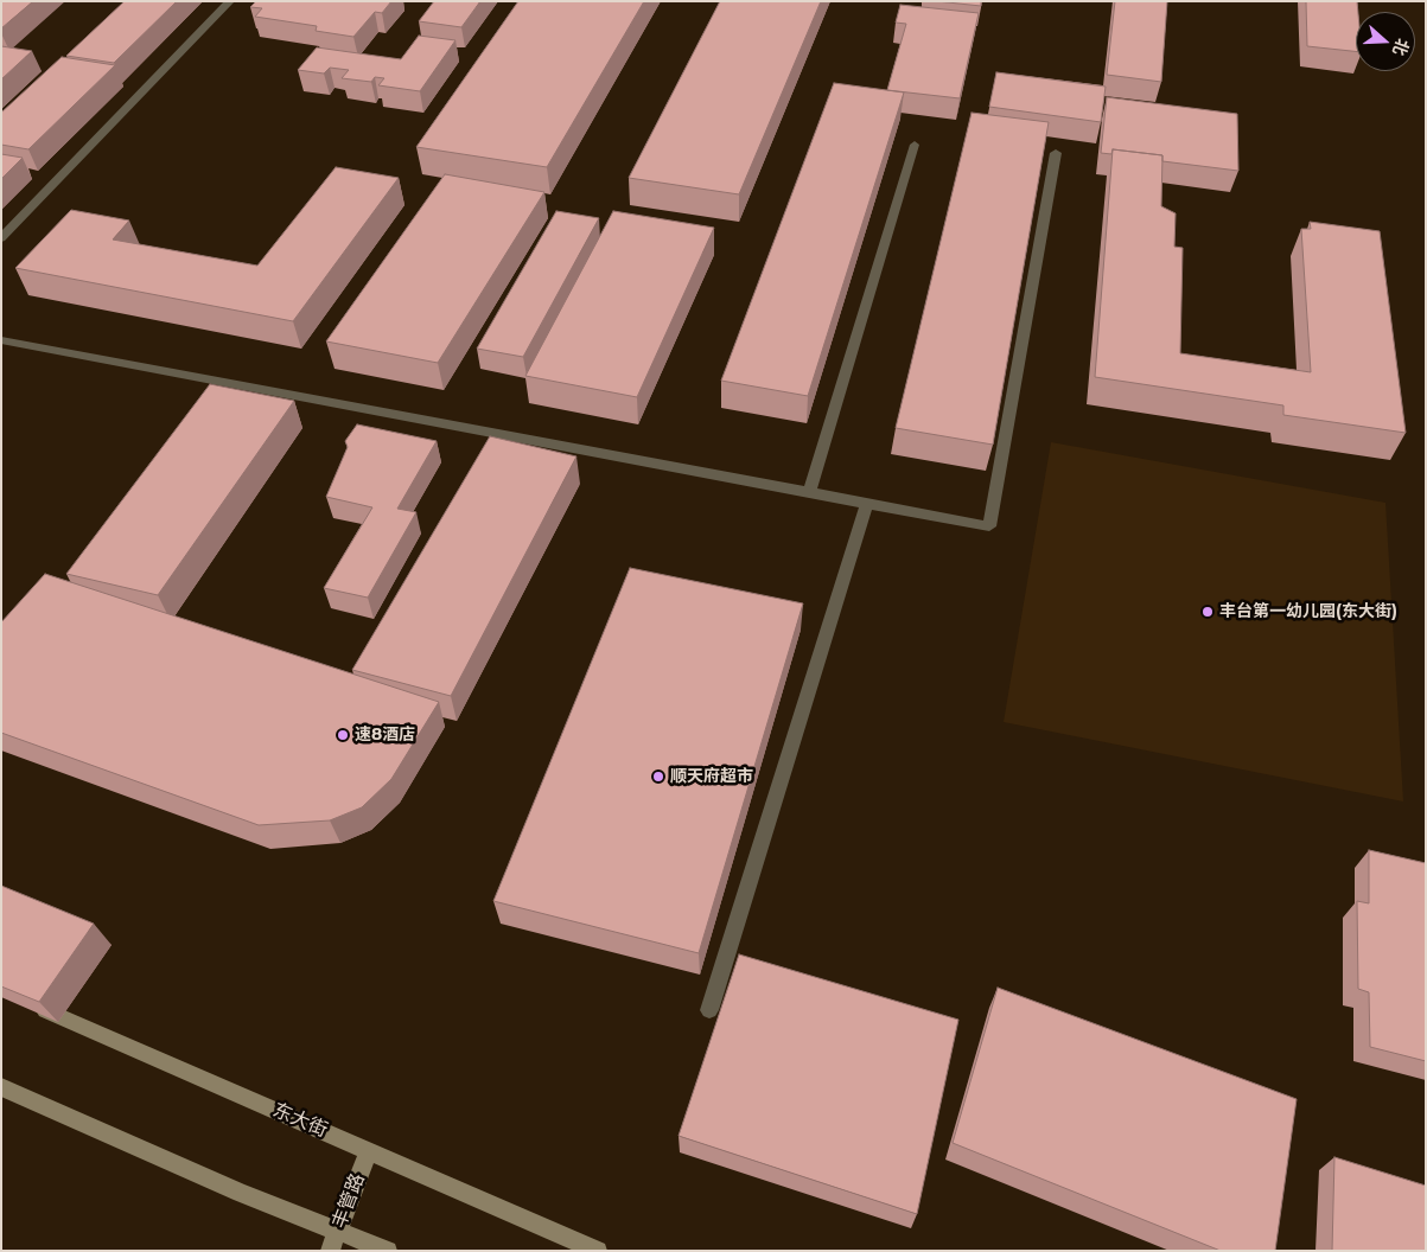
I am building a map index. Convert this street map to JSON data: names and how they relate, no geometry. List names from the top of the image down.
{
  "streets": {
    "main road": ["东大街", "丰管路"]
  },
  "crossings": [
    ["东大街", "丰管路"]
  ],
  "places": ["丰台第一幼儿园(东大街)", "速8酒店", "顺天府超市"],
  "north": "right"
}
